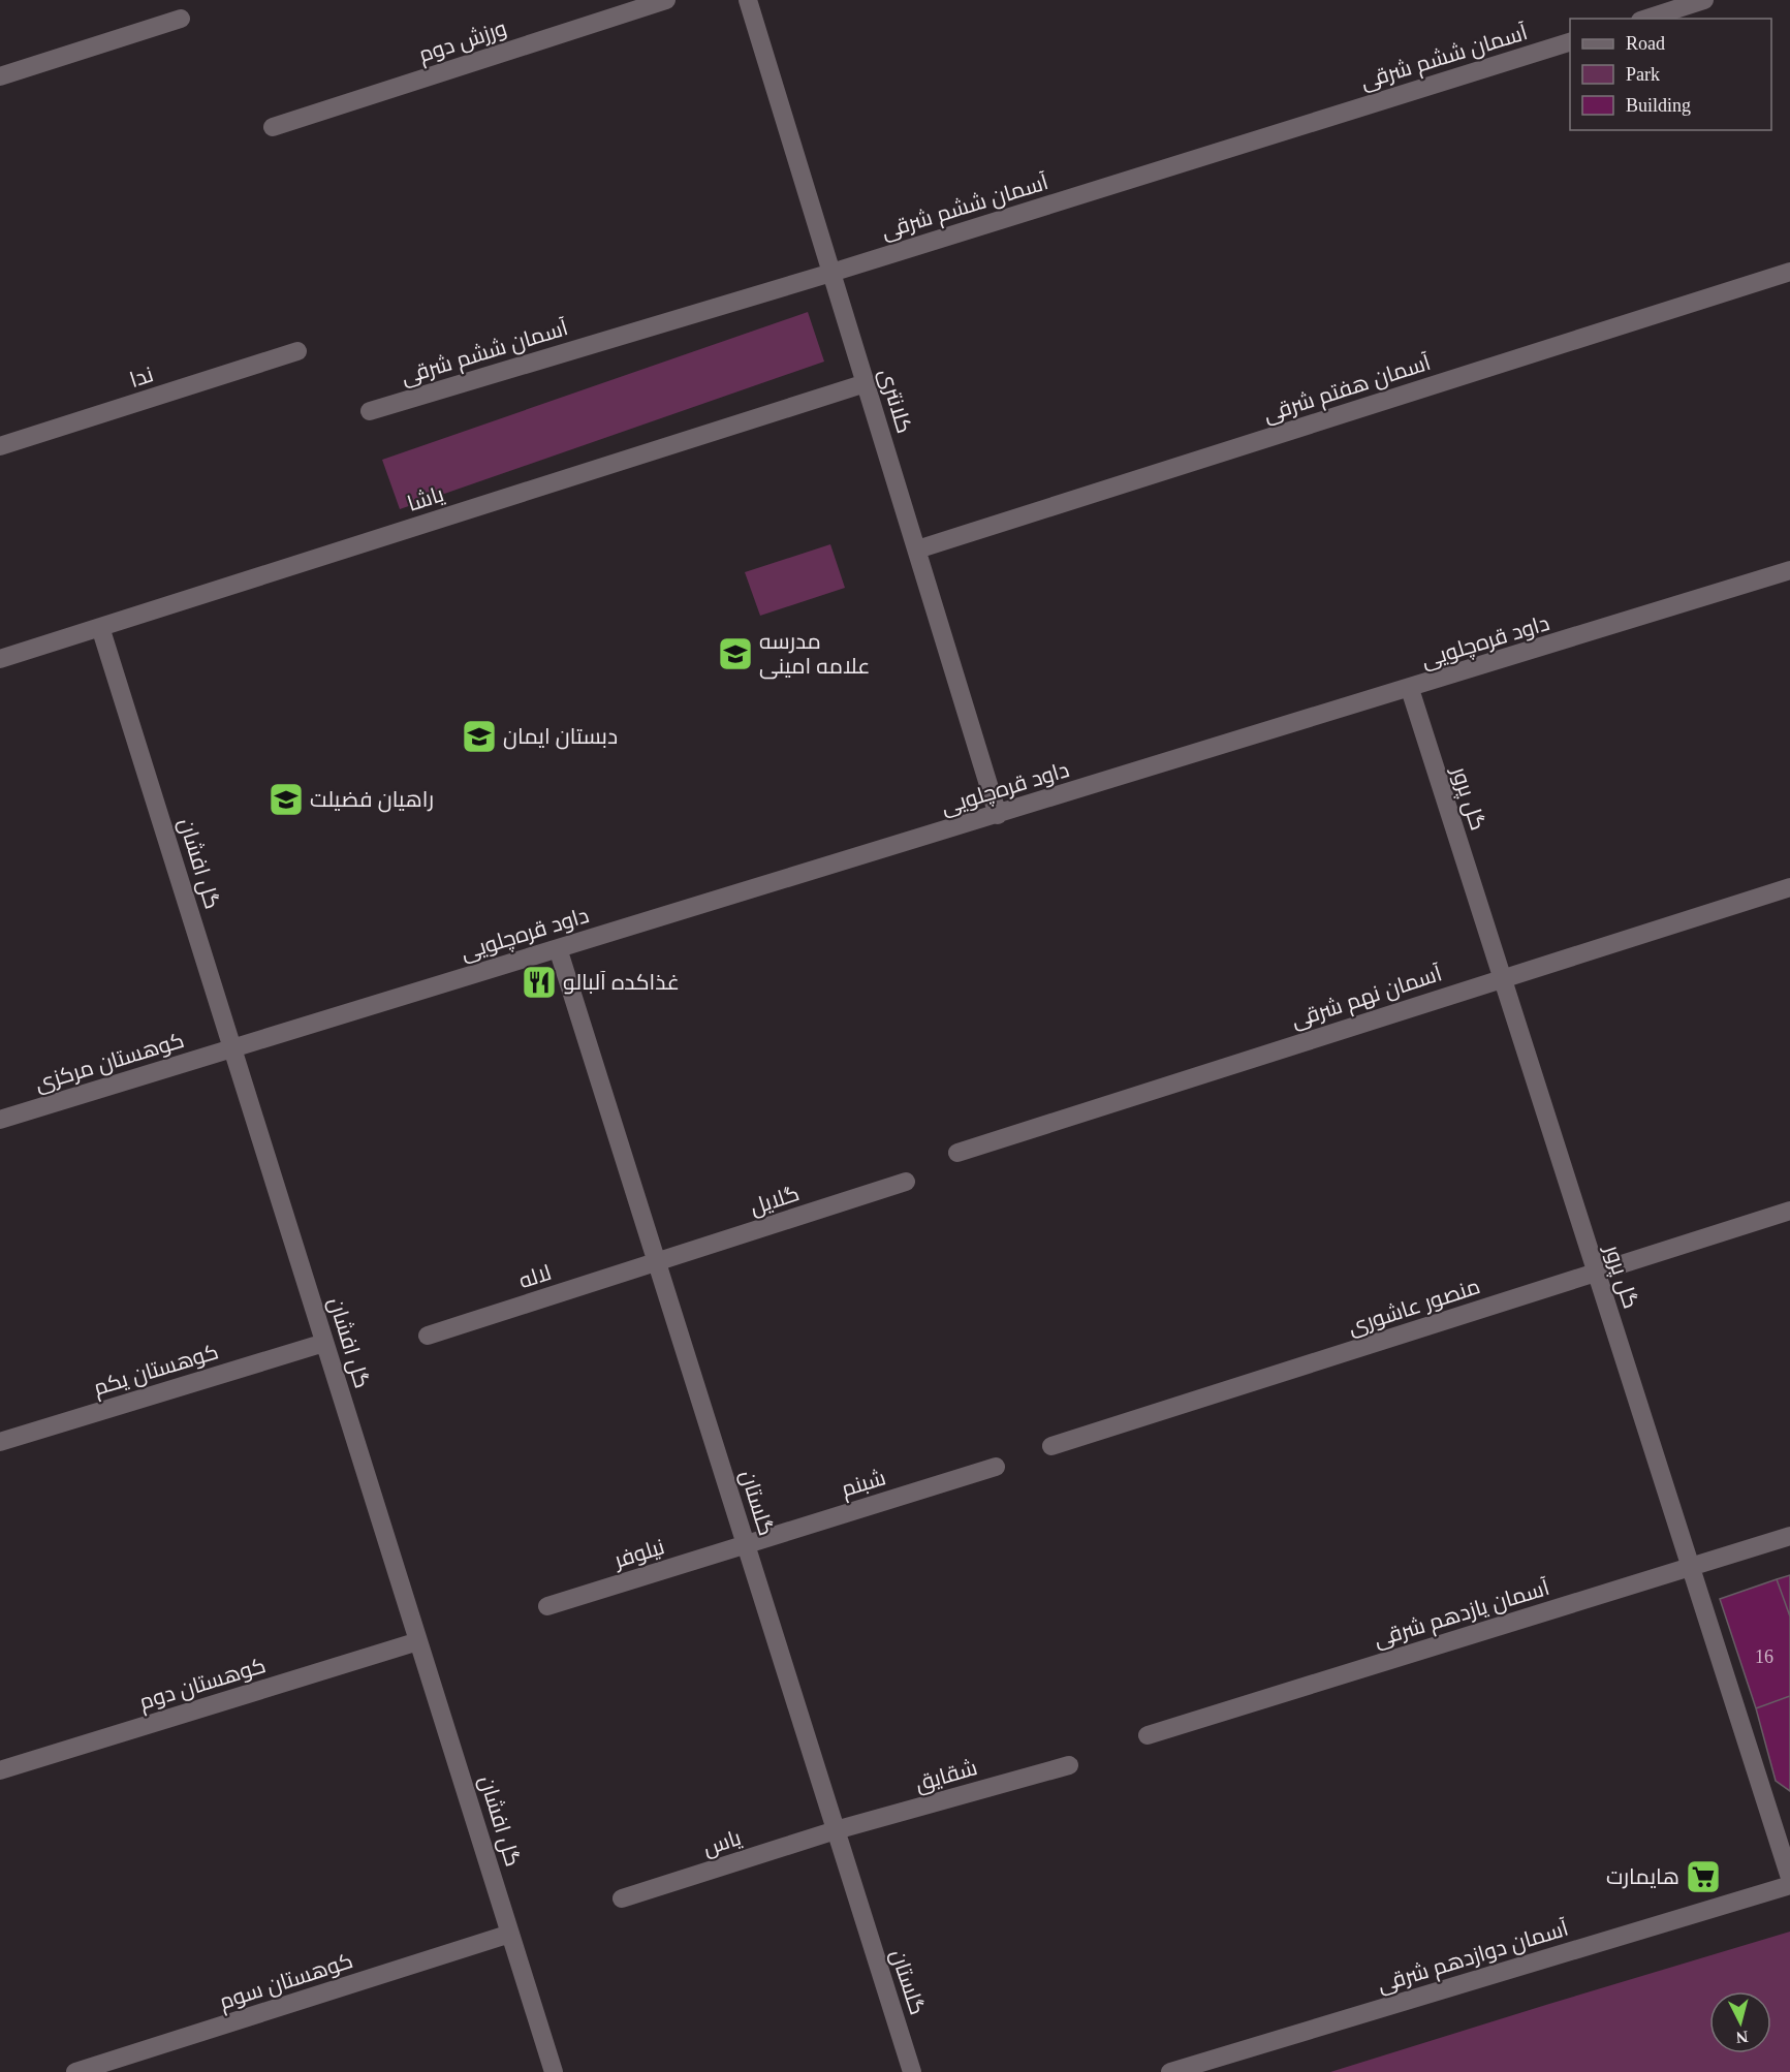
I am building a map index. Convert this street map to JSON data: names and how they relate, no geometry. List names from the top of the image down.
{
  "streets": {
    "street": [
      "ورزش دوم",
      "آسمان ششم شرقی",
      "ندا",
      "آسمان هفتم شرقی",
      "کلانتری",
      "یاشا",
      "داود قره‌چلویی",
      "گل پرور",
      "گل افشان",
      "آسمان نهم شرقی",
      "کوهستان مرکزی",
      "گلایل",
      "لاله",
      "منصور عاشوری",
      "کوهستان یکم",
      "شبنم",
      "گلستان",
      "نیلوفر",
      "آسمان یازدهم شرقی",
      "کوهستان دوم",
      "شقایق",
      "یاس",
      "آسمان دوازدهم شرقی",
      "کوهستان سوم"
    ]
  },
  "crossings": [
    ["آسمان ششم شرقی", "کلانتری"],
    ["آسمان هفتم شرقی", "کلانتری"],
    ["کلانتری", "یاشا"],
    ["کلانتری", "داود قره‌چلویی"],
    ["یاشا", "گل افشان"],
    ["داود قره‌چلویی", "گل پرور"],
    ["داود قره‌چلویی", "گل افشان"],
    ["داود قره‌چلویی", "کوهستان مرکزی"],
    ["داود قره‌چلویی", "گلستان"],
    ["گل پرور", "آسمان نهم شرقی"],
    ["گل پرور", "منصور عاشوری"],
    ["گل پرور", "آسمان یازدهم شرقی"],
    ["گل افشان", "کوهستان مرکزی"],
    ["گل افشان", "کوهستان یکم"],
    ["گل افشان", "کوهستان دوم"],
    ["گل افشان", "کوهستان سوم"],
    ["گلایل", "لاله"],
    ["گلایل", "گلستان"],
    ["لاله", "گلستان"],
    ["شبنم", "گلستان"],
    ["شبنم", "نیلوفر"],
    ["گلستان", "نیلوفر"],
    ["گلستان", "شقایق"],
    ["گلستان", "یاس"],
    ["شقایق", "یاس"]
  ],
  "places": {
    "school or university": ["مدرسه علامه امینی", "دبستان ایمان", "راهیان فضیلت"],
    "restaurant": ["غذاکده آلبالو"],
    "supermarket": ["هایمارت"]
  },
  "house_numbers": ["16"],
  "legend": ["Road", "Park", "Building"],
  "north": "bottom"
}
